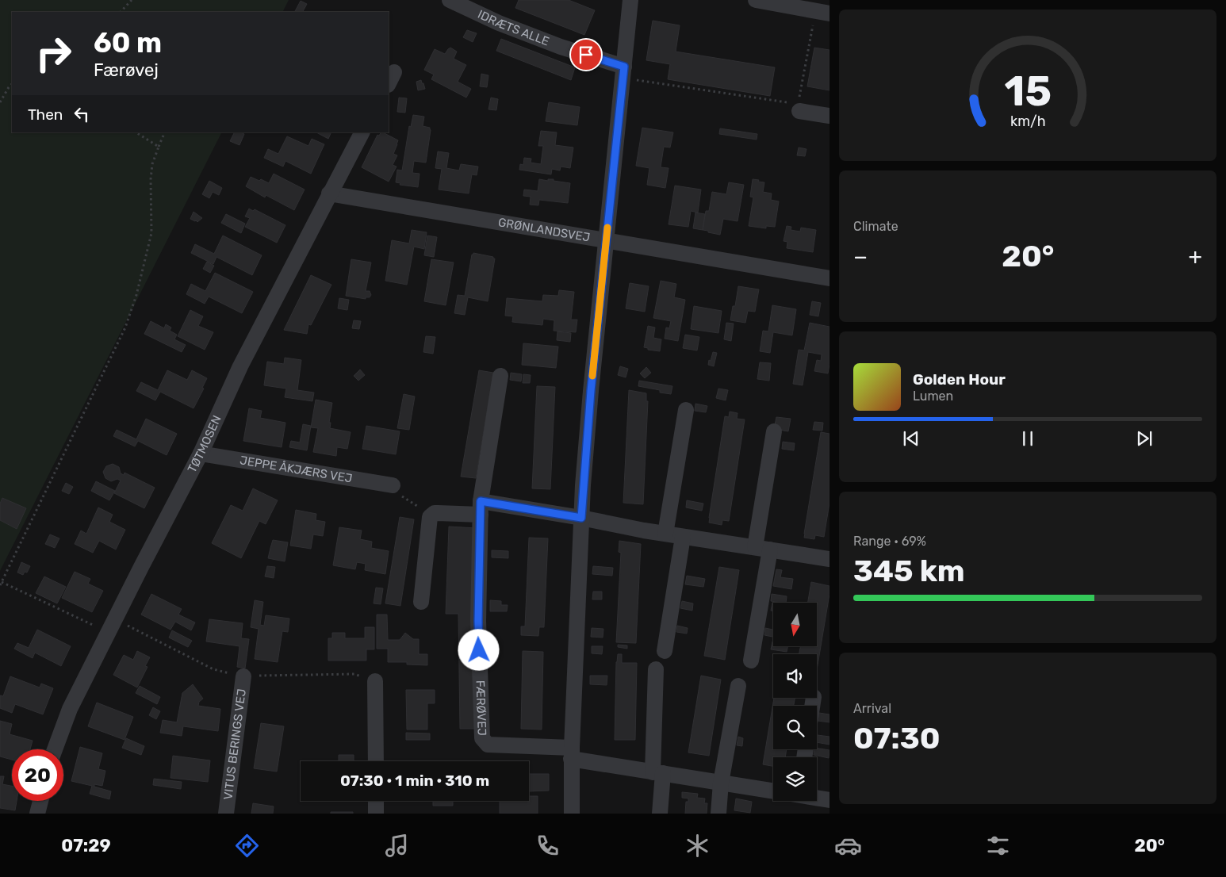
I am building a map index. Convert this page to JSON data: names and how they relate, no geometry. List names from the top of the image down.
{
  "streets": {
    "street": [
      "IDRÆTS ALLE",
      "GRØNLANDSVEJ",
      "TØTMOSEN",
      "JEPPE ÅKJÆRS VEJ",
      "FÆRØVEJ",
      "VITUS BERINGS VEJ"
    ]
  },
  "crossings": [
    ["GRØNLANDSVEJ", "TØTMOSEN"],
    ["TØTMOSEN", "JEPPE ÅKJÆRS VEJ"]
  ],
  "north": "bottom",
  "page": {
    "turn": ["60 m", "Færøvej"],
    "then": "Then",
    "tile": [
      "Climate",
      ["Range · 69%", "345 km"],
      ["Arrival", "07:30"]
    ],
    "heat": ["−", "20°", "+"],
    "song": ["Golden Hour", "Lumen"],
    "limit": "20",
    "trip": "07:30 · 1 min · 310 m",
    "tabs": ["07:29", "20°"],
    "gauge": ["15", "km/h"]
  }
}
